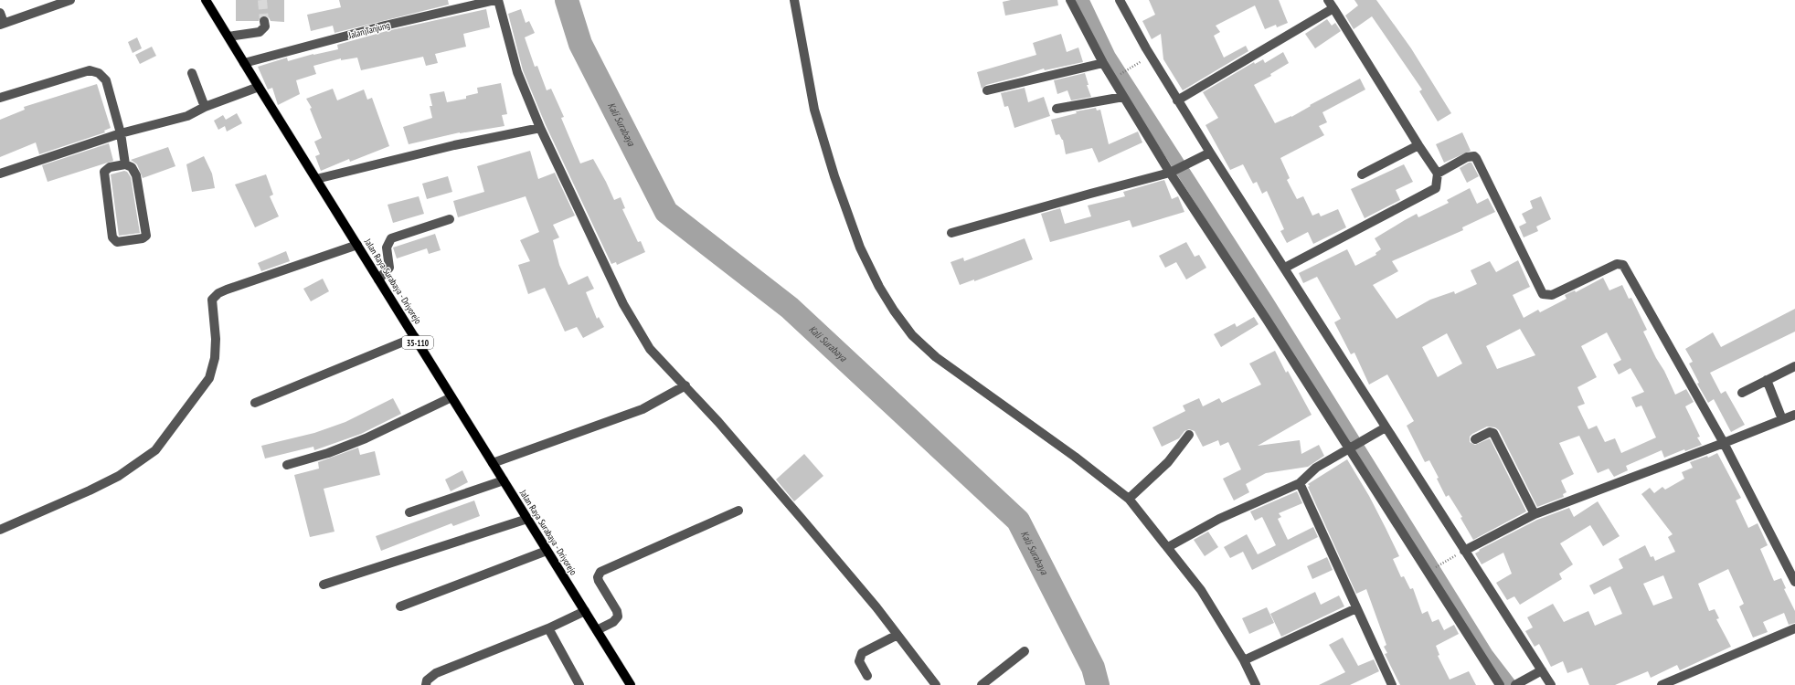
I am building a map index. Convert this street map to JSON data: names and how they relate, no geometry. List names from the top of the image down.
{
  "streets": {
    "main road": ["Jalan Raya Surabaya - Driyorejo", "35-110"],
    "street": ["Jalan Tanjung"]
  },
  "crossings": [
    ["Jalan Tanjung", "Jalan Raya Surabaya - Driyorejo"]
  ],
  "water": ["Kali Surabaya"]
}
